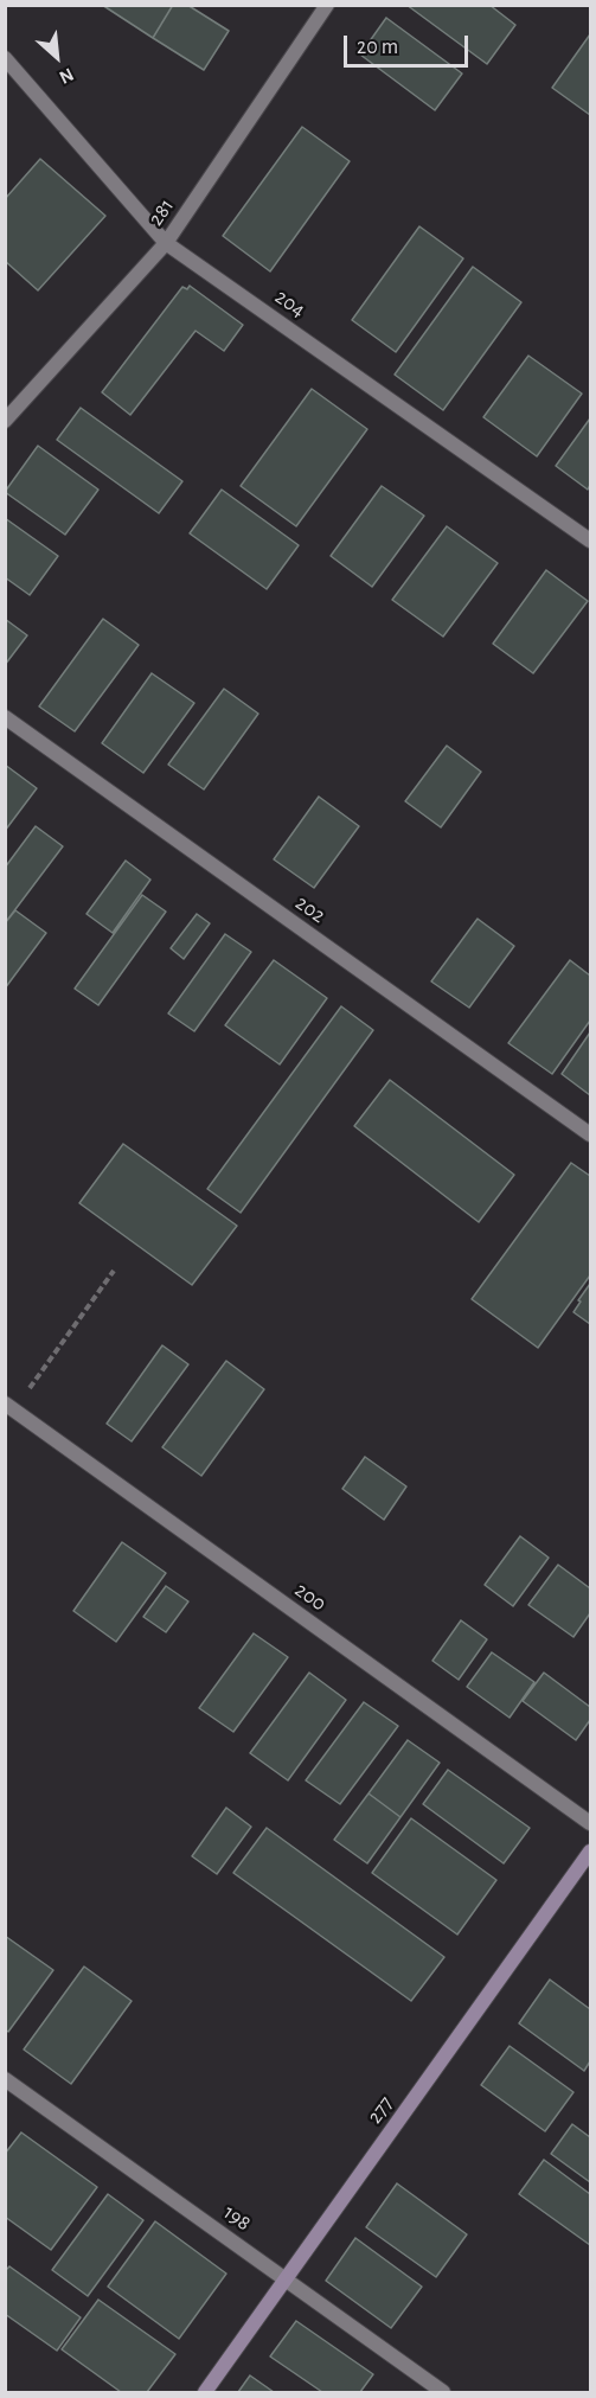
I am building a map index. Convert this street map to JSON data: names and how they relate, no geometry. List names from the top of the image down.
{
  "streets": {
    "street": [
      "281",
      "204",
      "202",
      "200",
      "277",
      "198"
    ]
  },
  "crossings": [
    ["281", "204"],
    ["277", "198"]
  ],
  "scale_bar": "20 m",
  "north": "bottom right"
}
